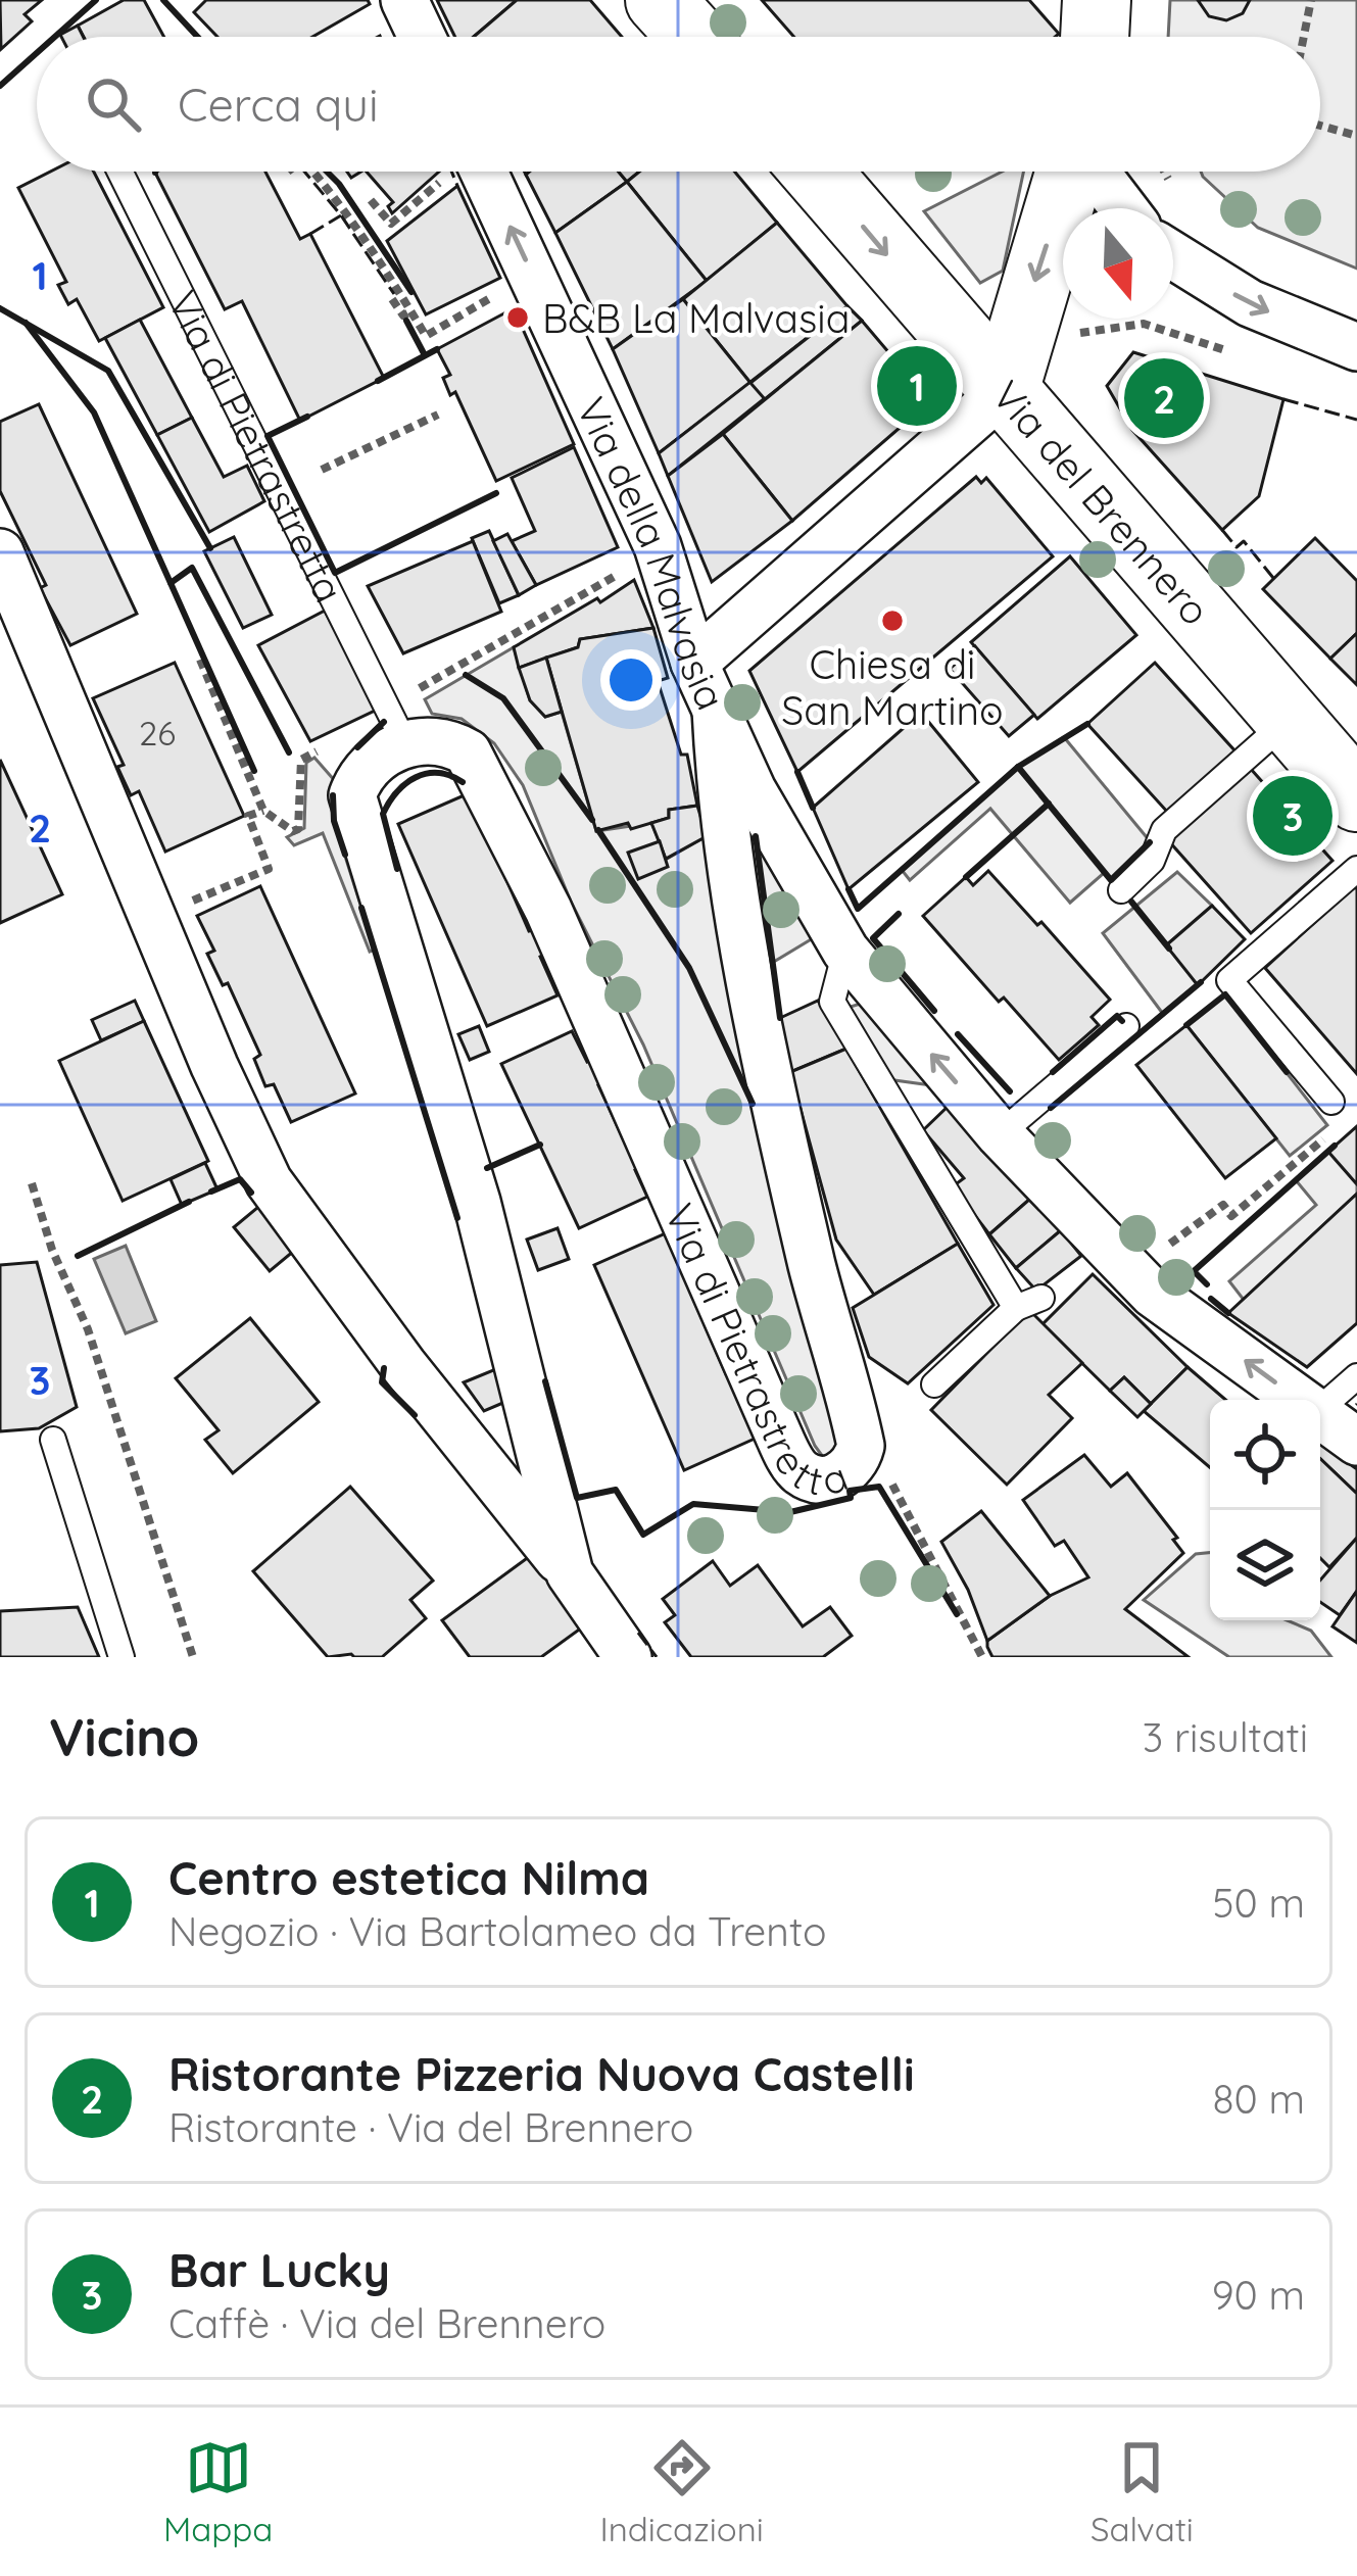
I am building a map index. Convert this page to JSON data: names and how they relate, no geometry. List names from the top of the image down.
{
  "streets": {
    "main road": ["Via del Brennero"],
    "street": ["Via di Pietrastretta", "Via della Malvasia"]
  },
  "crossings": [
    ["Via di Pietrastretta", "Via della Malvasia"]
  ],
  "one_way": ["Via della Malvasia"],
  "places": ["B&B La Malvasia", "Chiesa di San Martino"],
  "house_numbers": ["26"],
  "north": "bottom",
  "page": {
    "search": "Cerca qui",
    "pins": ["1", "2", "3"],
    "heading": ["Vicino", "3 risultati"],
    "list": [
      {
        "mark": "1",
        "name": "Centro estetica Nilma",
        "note": "Negozio · Via Bartolameo da Trento",
        "value": "50 m"
      },
      {
        "mark": "2",
        "name": "Ristorante Pizzeria Nuova Castelli",
        "note": "Ristorante · Via del Brennero",
        "value": "80 m"
      },
      {
        "mark": "3",
        "name": "Bar Lucky",
        "note": "Caffè · Via del Brennero",
        "value": "90 m"
      }
    ],
    "nav": ["Mappa", "Indicazioni", "Salvati"]
  },
  "grid": {
    "rows": ["1", "2", "3"]
  }
}
